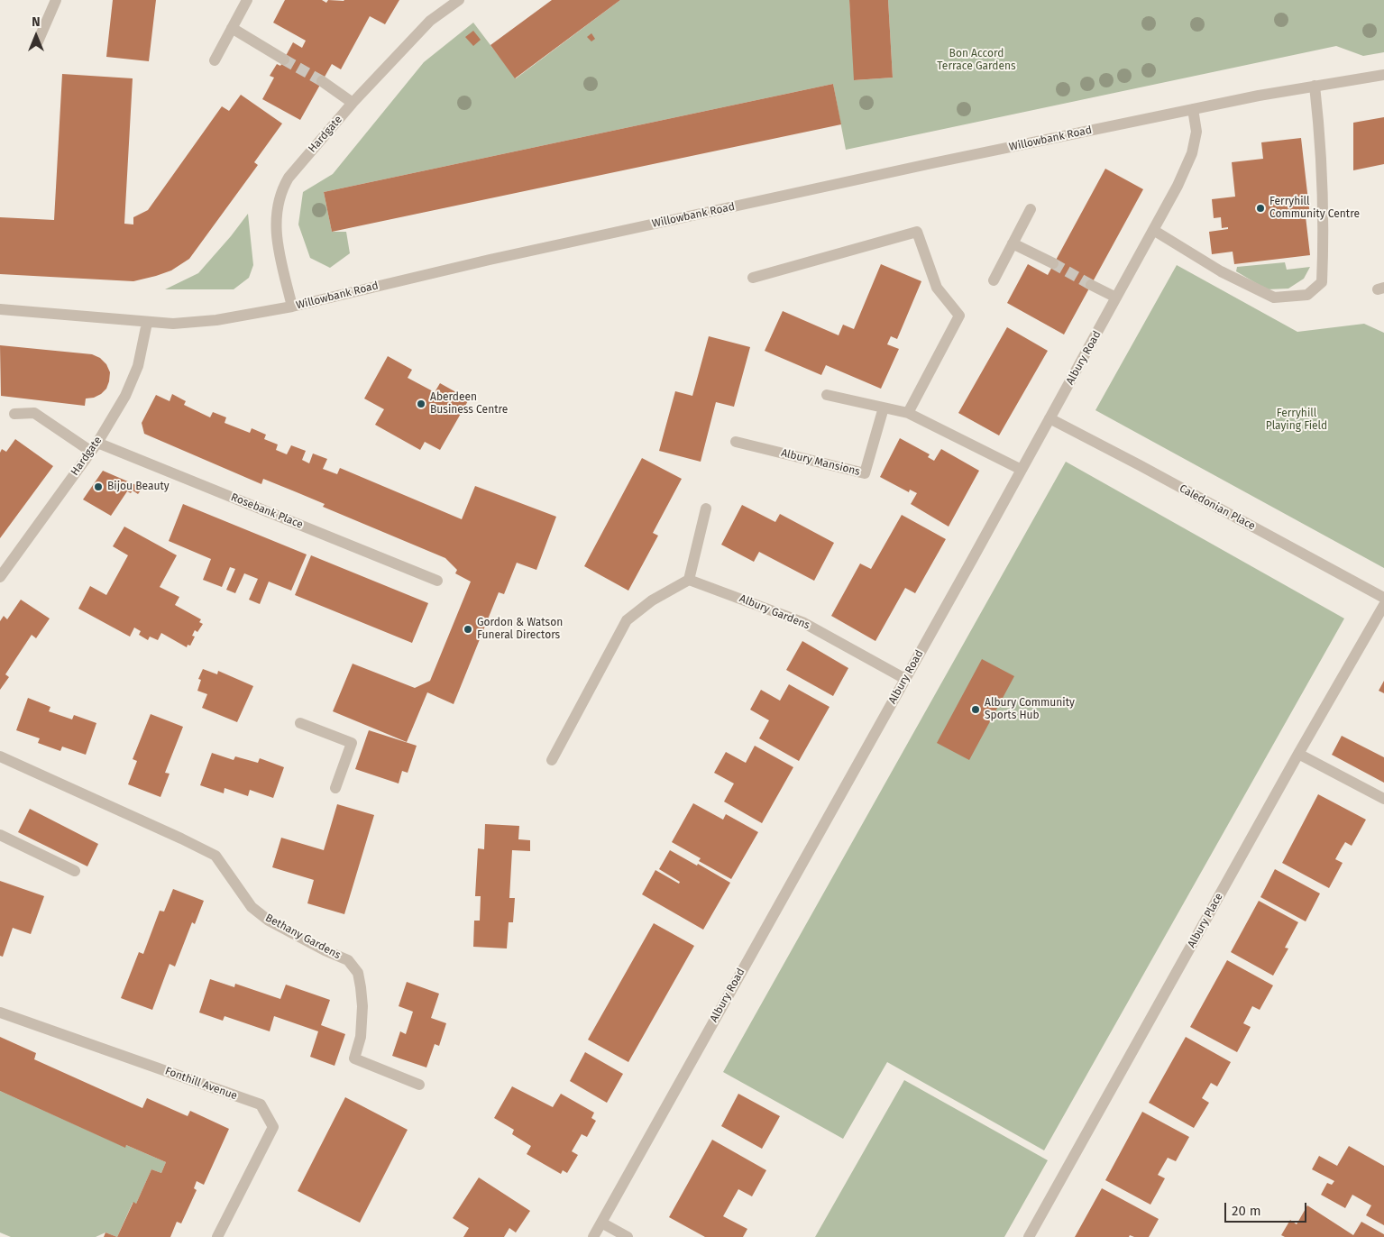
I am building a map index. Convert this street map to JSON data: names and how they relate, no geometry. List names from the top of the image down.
{
  "streets": {
    "street": [
      "Hardgate",
      "Willowbank Road",
      "Albury Road",
      "Albury Mansions",
      "Caledonian Place",
      "Rosebank Place",
      "Albury Gardens",
      "Albury Place",
      "Bethany Gardens",
      "Fonthill Avenue"
    ]
  },
  "crossings": [
    ["Hardgate", "Willowbank Road"],
    ["Hardgate", "Rosebank Place"],
    ["Willowbank Road", "Albury Road"],
    ["Albury Road", "Caledonian Place"],
    ["Albury Road", "Albury Gardens"]
  ],
  "parks": ["Bon Accord Terrace Gardens", "Ferryhill Playing Field"],
  "places": [
    "Ferryhill Community Centre",
    "Aberdeen Business Centre",
    "Bijou Beauty",
    "Gordon & Watson Funeral Directors",
    "Albury Community Sports Hub"
  ],
  "scale_bar": "20 m",
  "north": "top"
}
